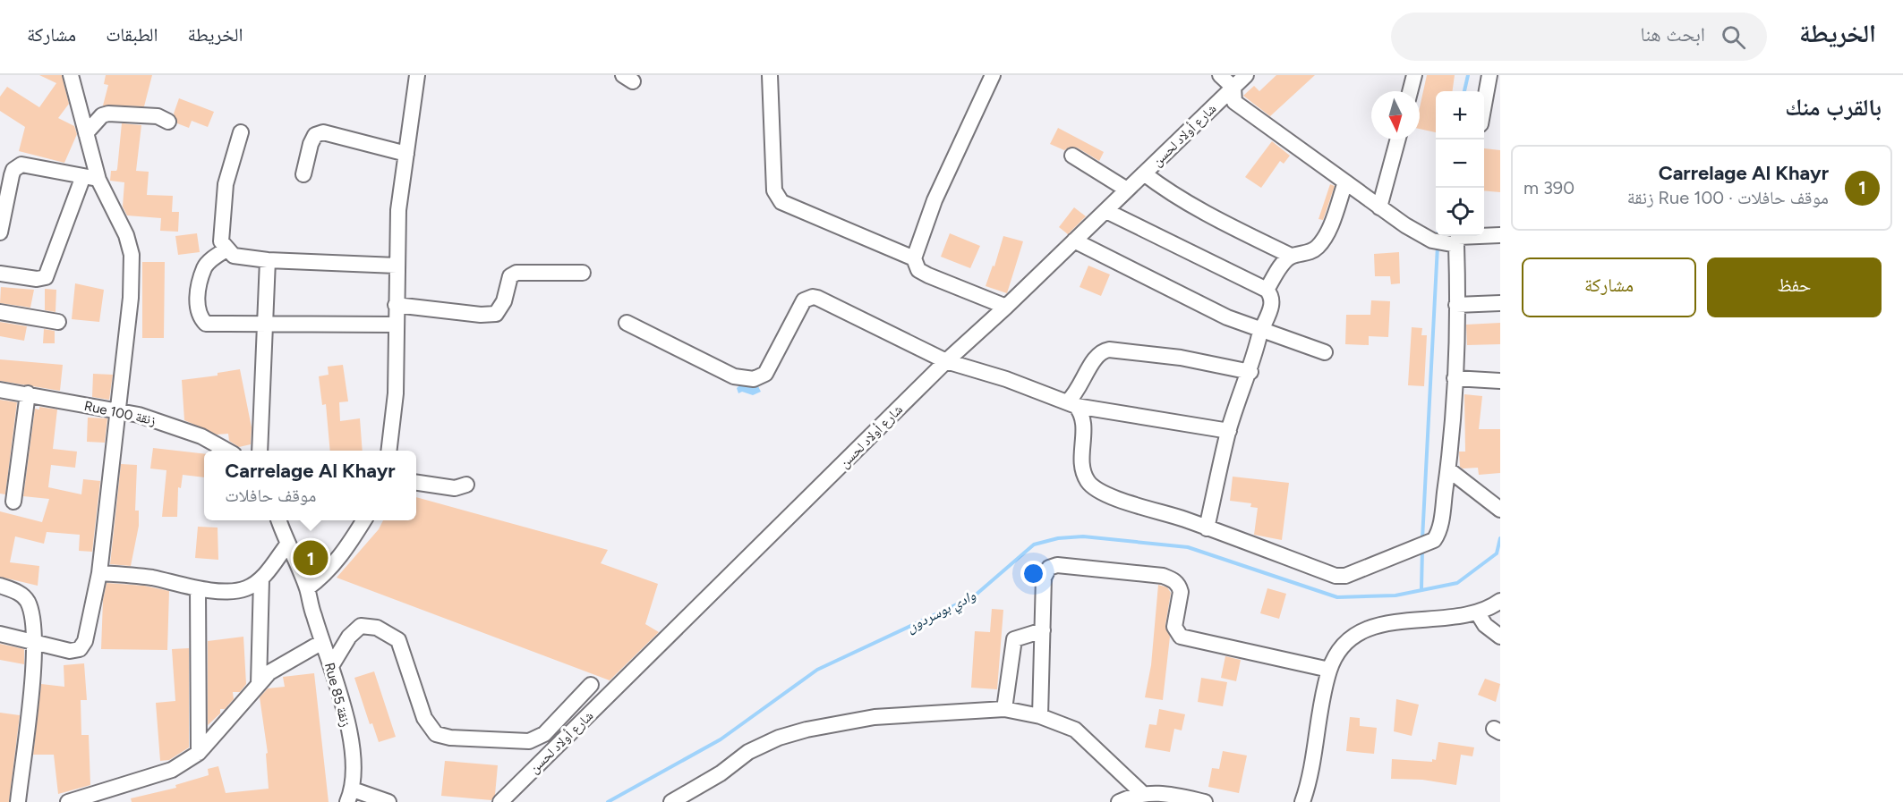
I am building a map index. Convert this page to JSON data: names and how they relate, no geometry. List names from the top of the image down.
{
  "streets": {
    "street": ["شارع أولاد لحسن", "Rue 100 زنقة", "Rue 85 زنقة"]
  },
  "water": ["وادي بوسردون"],
  "north": "bottom",
  "page": {
    "header": "الخريطة",
    "search": "ابحث هنا",
    "nav": ["الخريطة", "الطبقات", "مشاركة"],
    "heading": "بالقرب منك",
    "map_buttons": ["+", "−"],
    "list": [
      {
        "mark": "1",
        "name": "Carrelage Al Khayr",
        "note": "موقف حافلات · Rue 100 زنقة",
        "value": "390 m"
      }
    ],
    "buttons": ["حفظ", "مشاركة"],
    "popup": ["Carrelage Al Khayr", "موقف حافلات"],
    "pins": "1"
  }
}
